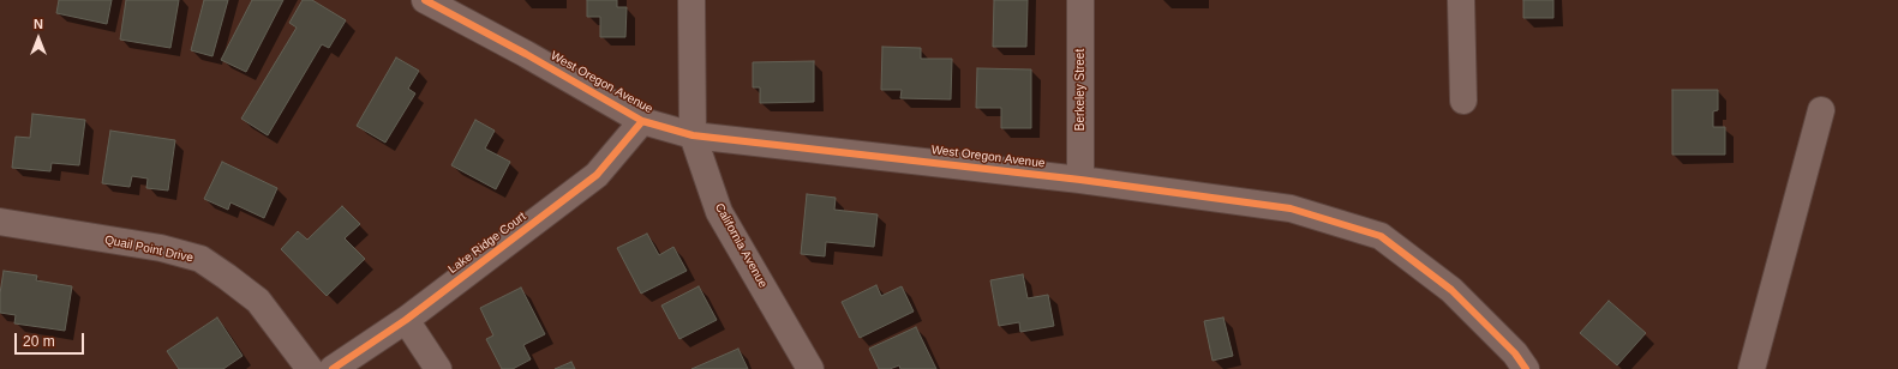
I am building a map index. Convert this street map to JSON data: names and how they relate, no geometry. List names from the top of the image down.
{
  "streets": {
    "street": [
      "West Oregon Avenue",
      "Berkeley Street",
      "Lake Ridge Court",
      "California Avenue",
      "Quail Point Drive"
    ]
  },
  "crossings": [
    ["West Oregon Avenue", "Berkeley Street"],
    ["West Oregon Avenue", "Lake Ridge Court"],
    ["West Oregon Avenue", "California Avenue"]
  ],
  "scale_bar": "20 m",
  "north": "top"
}
